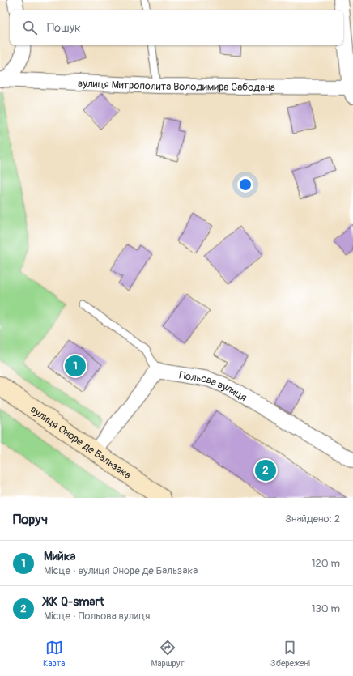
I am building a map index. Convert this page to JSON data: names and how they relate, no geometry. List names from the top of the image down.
{
  "streets": {
    "main road": ["вулиця Оноре де Бальзака"],
    "street": ["вулиця Митрополита Володимира Сабодана", "Польова вулиця"]
  },
  "page": {
    "search": "Пошук",
    "pins": ["1", "2"],
    "heading": ["Поруч", "Знайдено: 2"],
    "list": [
      {
        "mark": "1",
        "name": "Мийка",
        "note": "Місце · вулиця Оноре де Бальзака",
        "value": "120 m"
      },
      {
        "mark": "2",
        "name": "ЖК Q-smart",
        "note": "Місце · Польова вулиця",
        "value": "130 m"
      }
    ],
    "nav": ["Карта", "Маршрут", "Збережені"]
  }
}
